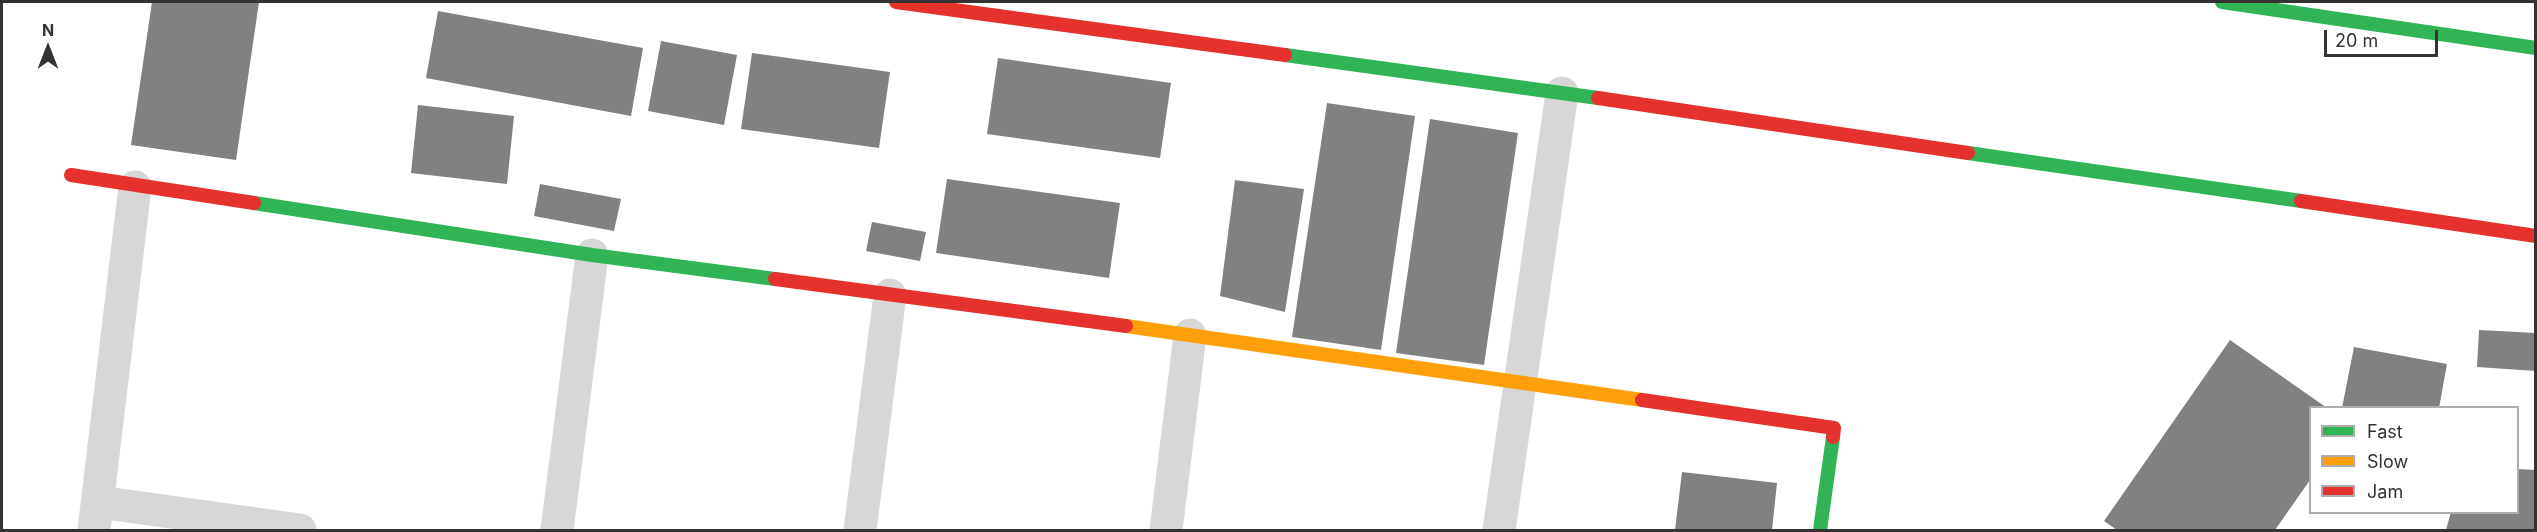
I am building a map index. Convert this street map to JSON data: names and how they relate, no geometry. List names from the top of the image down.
{
  "legend": ["Fast", "Slow", "Jam"],
  "scale_bar": "20 m",
  "north": "top"
}
